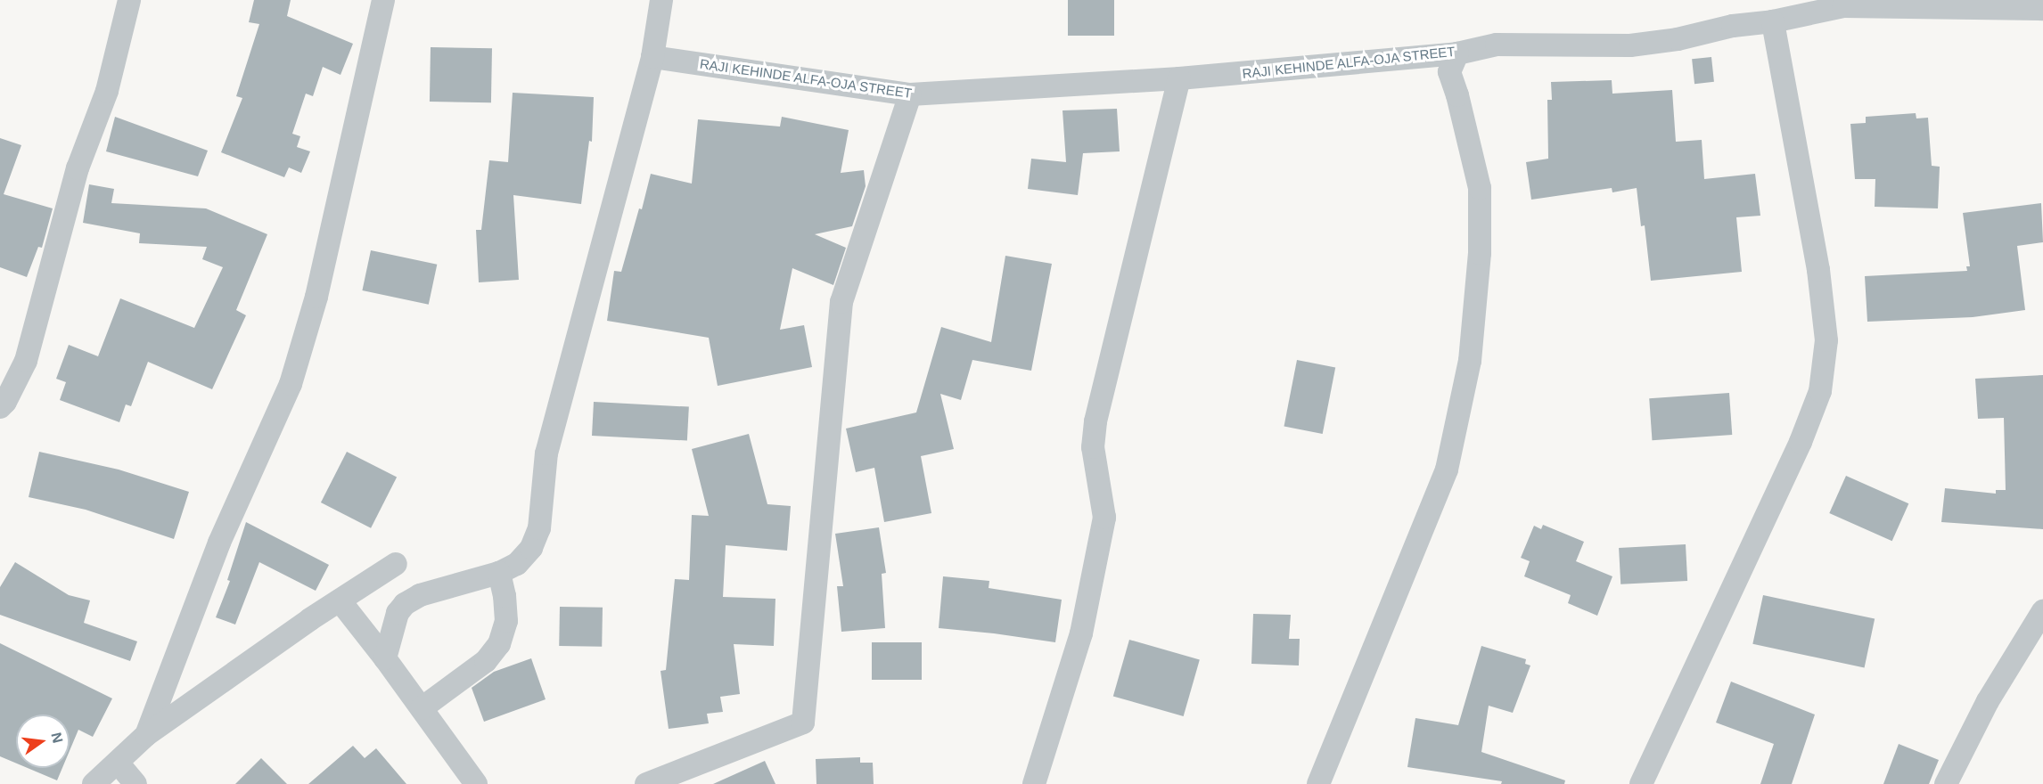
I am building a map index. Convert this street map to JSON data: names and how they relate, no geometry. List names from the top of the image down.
{
  "streets": {
    "street": ["RAJI KEHINDE ALFA-OJA STREET"]
  },
  "north": "right"
}
